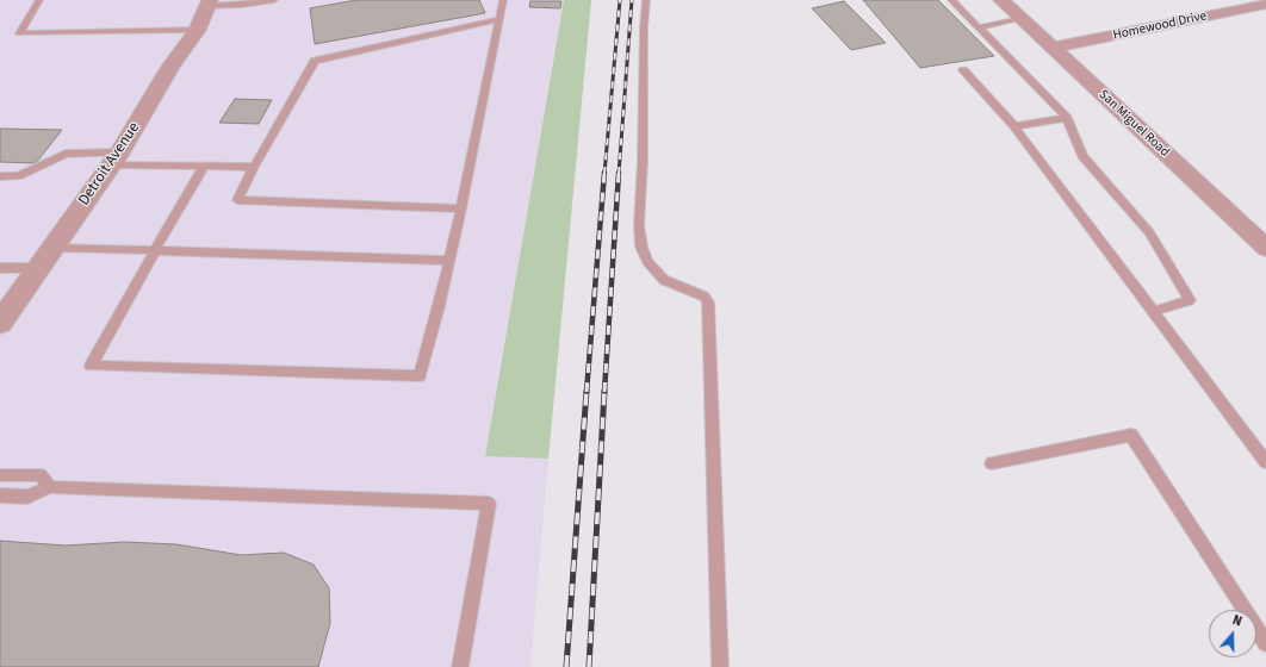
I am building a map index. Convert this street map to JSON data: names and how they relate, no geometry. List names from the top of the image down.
{
  "streets": {
    "street": ["Homewood Drive", "San Miguel Road", "Detroit Avenue"]
  },
  "crossings": [
    ["Homewood Drive", "San Miguel Road"]
  ],
  "north": "top"
}
